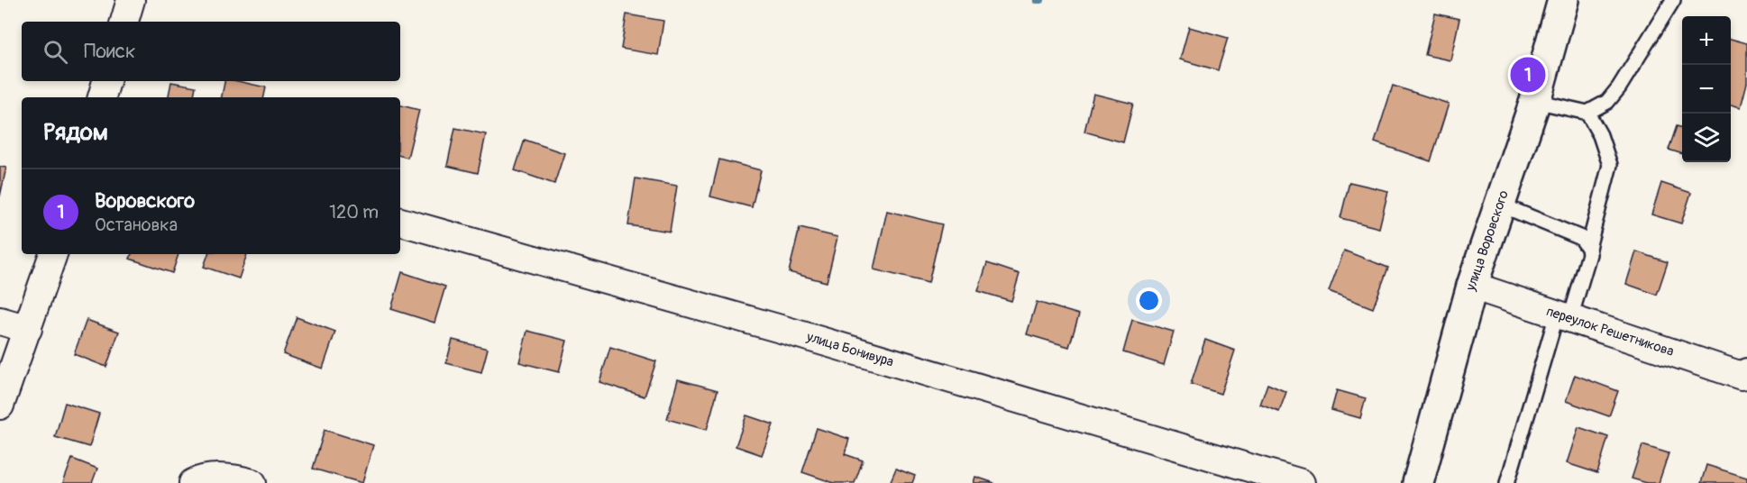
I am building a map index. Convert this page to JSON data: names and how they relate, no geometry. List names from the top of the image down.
{
  "streets": {
    "main road": ["улица Воровского"],
    "street": ["переулок Решетникова", "улица Бонивура"]
  },
  "crossings": [
    ["улица Воровского", "переулок Решетникова"]
  ],
  "page": {
    "map_buttons": ["+", "−"],
    "search": "Поиск",
    "pins": "1",
    "heading": "Рядом",
    "list": [
      {
        "mark": "1",
        "name": "Воровского",
        "note": "Остановка",
        "value": "120 m"
      }
    ]
  }
}
